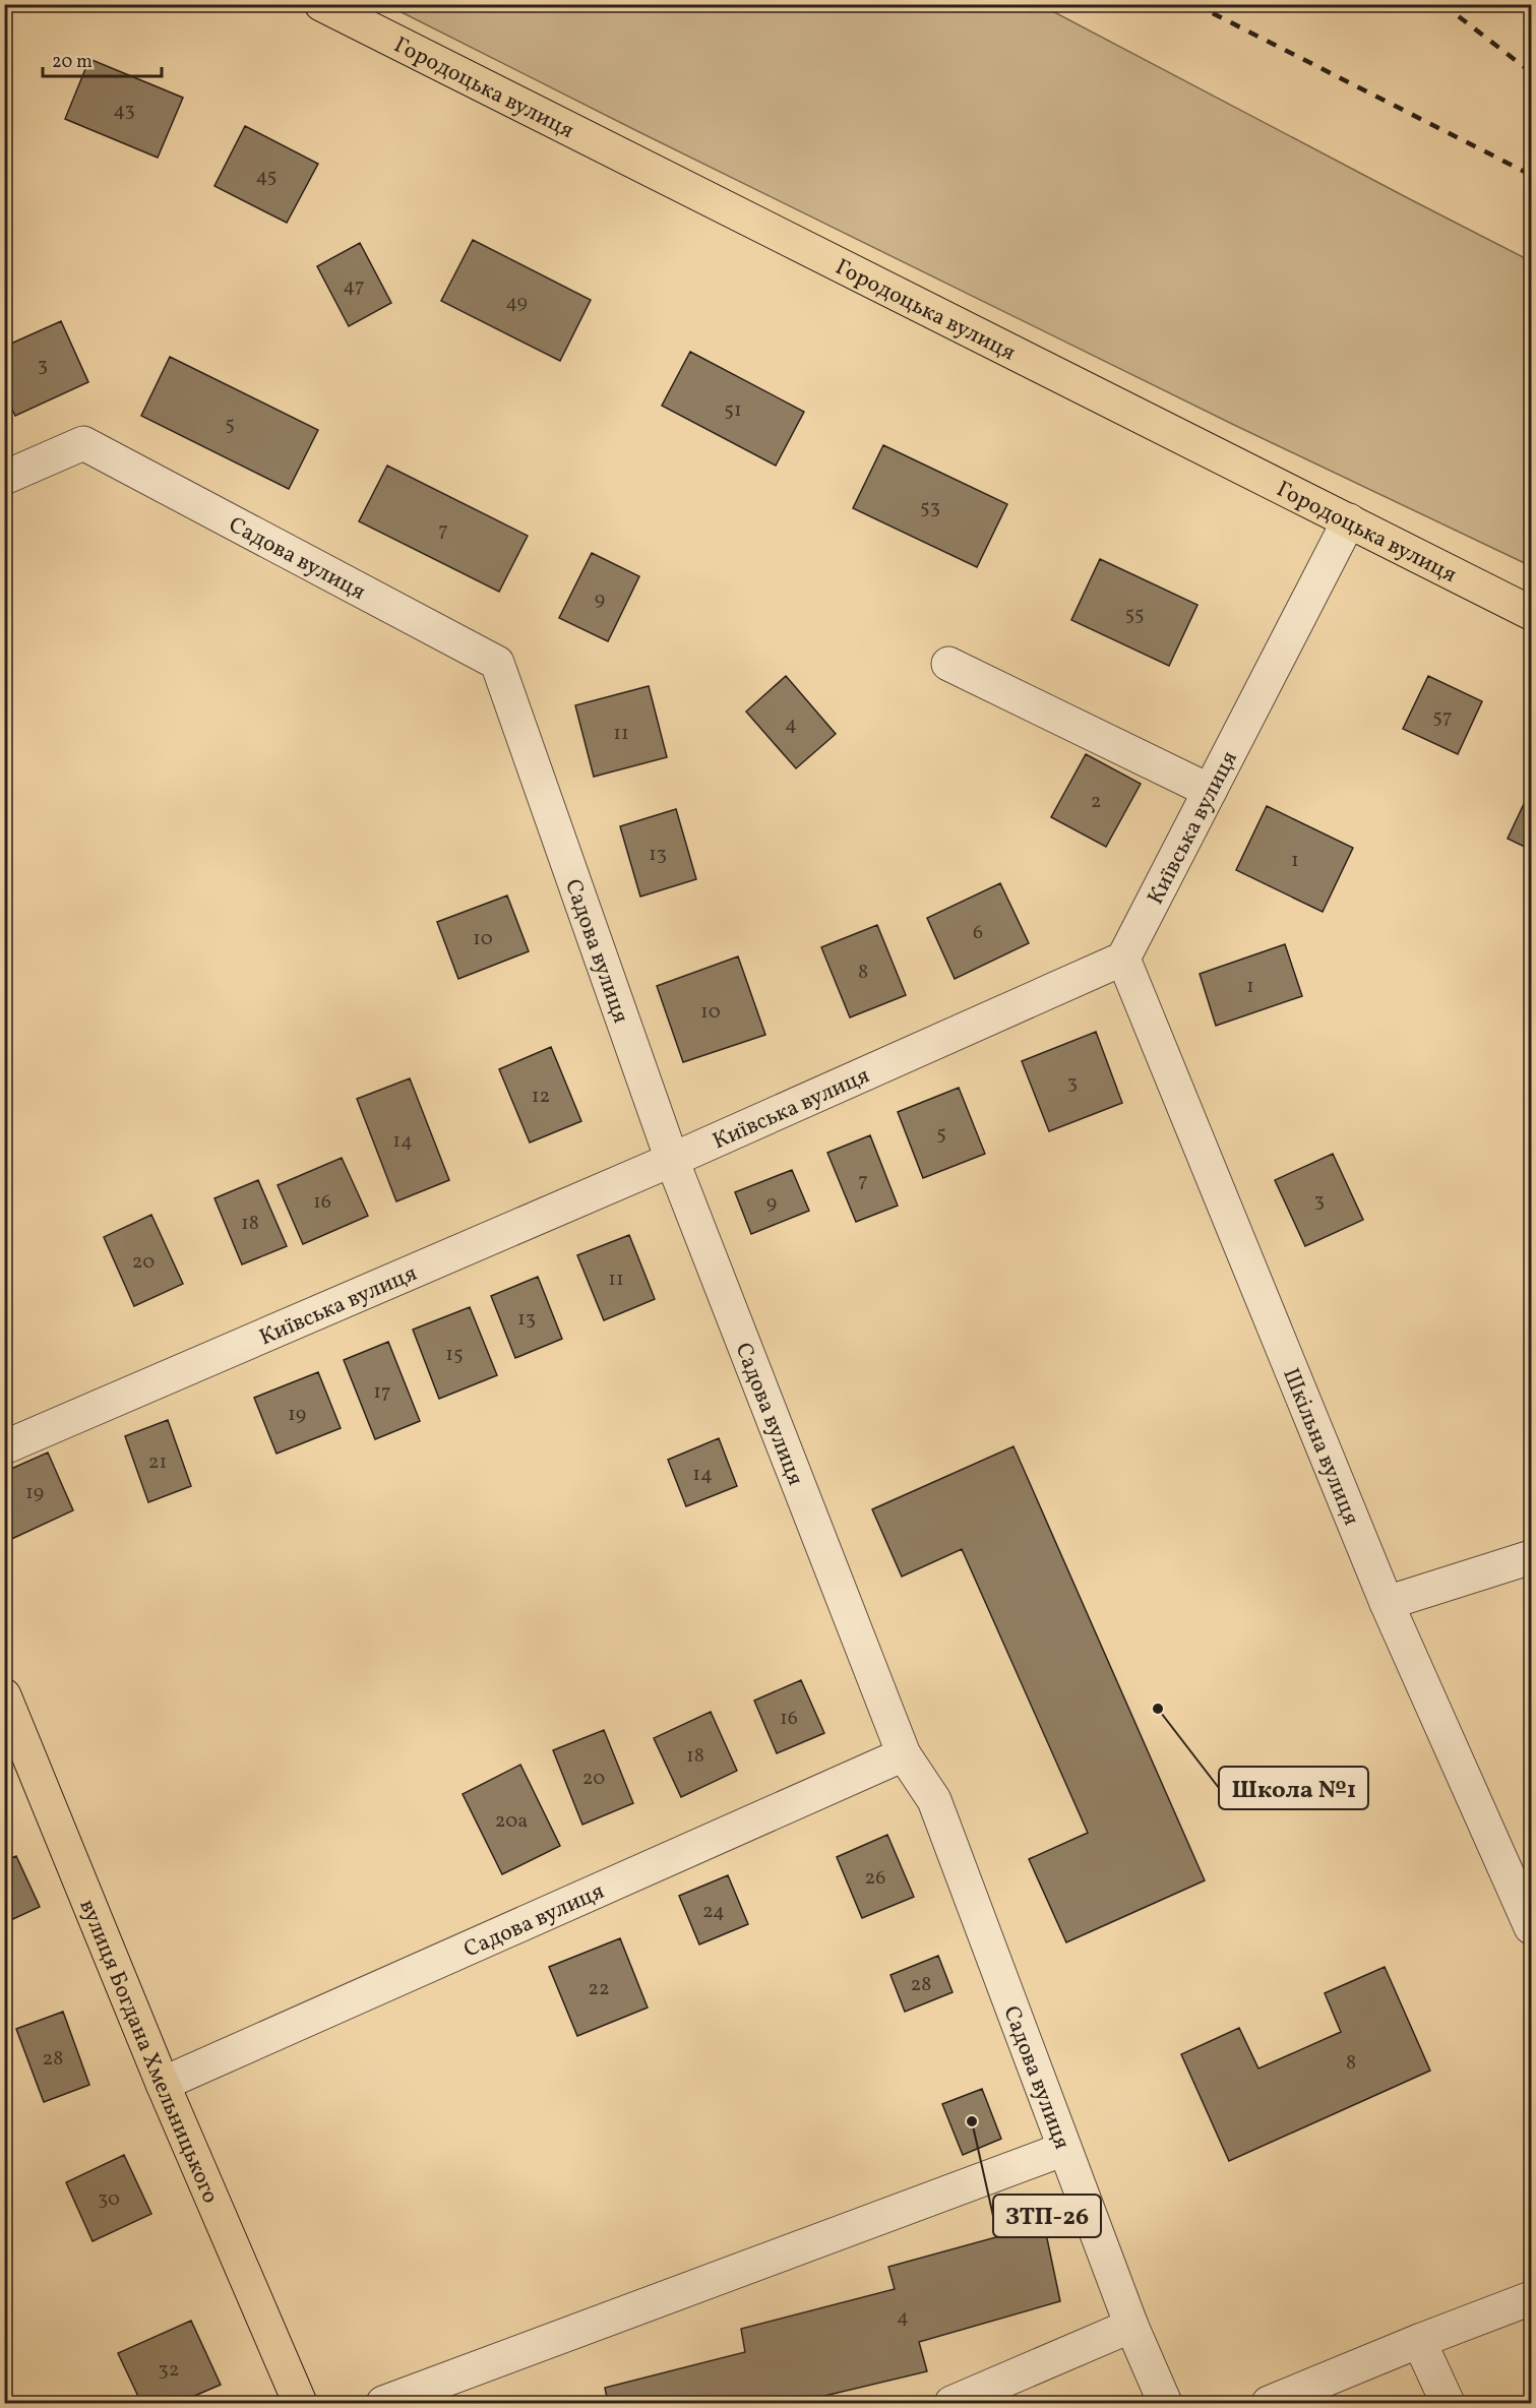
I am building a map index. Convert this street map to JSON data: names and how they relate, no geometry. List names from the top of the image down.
{
  "streets": {
    "main road": ["Городоцька вулиця", "вулиця Богдана Хмельницького"],
    "street": ["Садова вулиця", "Київська вулиця", "Шкільна вулиця"]
  },
  "crossings": [
    ["Городоцька вулиця", "Київська вулиця"],
    ["Садова вулиця", "Київська вулиця"],
    ["Садова вулиця", "вулиця Богдана Хмельницького"],
    ["Київська вулиця", "Шкільна вулиця"]
  ],
  "places": ["Школа №1", "ЗТП-26"],
  "house_numbers": [
    "43",
    "45",
    "47",
    "49",
    "3",
    "51",
    "5",
    "53",
    "7",
    "9",
    "55",
    "57",
    "4",
    "11",
    "2",
    "13",
    "1",
    "6",
    "10",
    "8",
    "1",
    "10",
    "3",
    "12",
    "5",
    "14",
    "7",
    "3",
    "16",
    "9",
    "18",
    "20",
    "11",
    "13",
    "15",
    "17",
    "19",
    "21",
    "14",
    "19",
    "16",
    "18",
    "20",
    "20а",
    "26",
    "24",
    "28",
    "22",
    "28",
    "8",
    "30",
    "4",
    "32"
  ],
  "scale_bar": "20 m"
}
